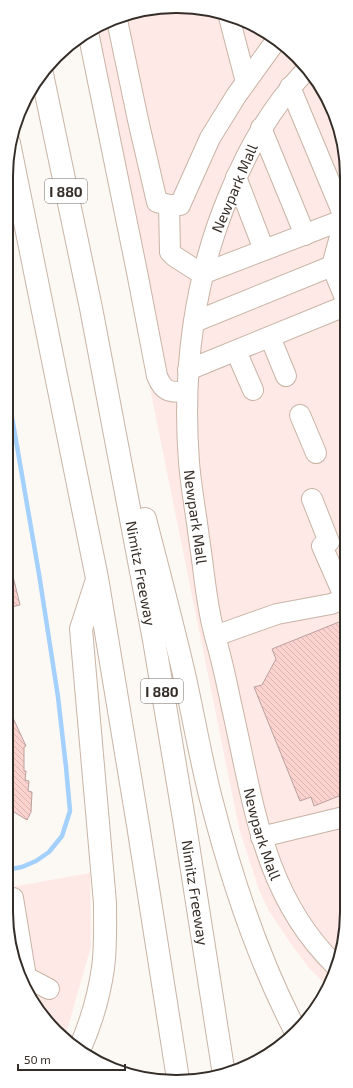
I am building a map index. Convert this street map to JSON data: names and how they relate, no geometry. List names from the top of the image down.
{
  "streets": {
    "highway": ["I 880", "Nimitz Freeway"],
    "street": ["Newpark Mall"]
  },
  "scale_bar": "50 m"
}
